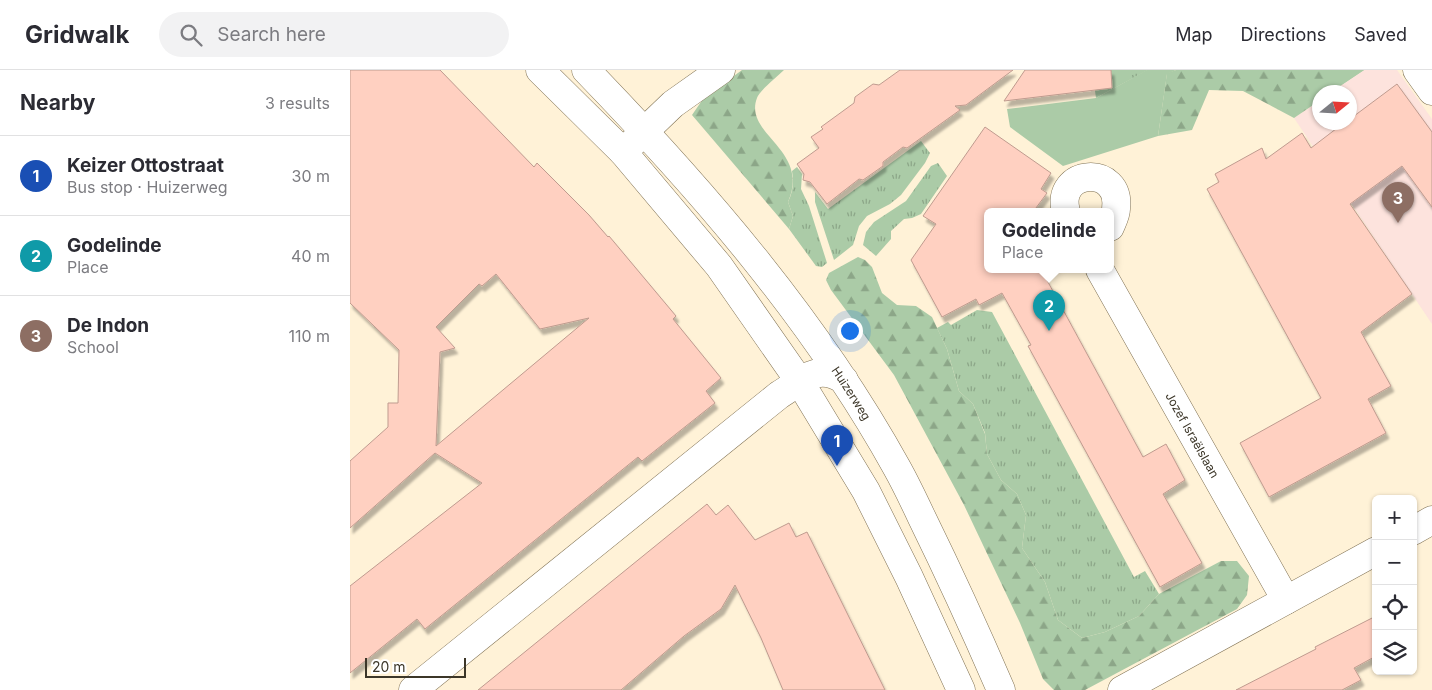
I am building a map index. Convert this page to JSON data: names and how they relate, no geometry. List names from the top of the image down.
{
  "streets": {
    "street": ["Huizerweg", "Jozef Israëlslaan"]
  },
  "scale_bar": "20 m",
  "north": "right",
  "page": {
    "header": "Gridwalk",
    "search": "Search here",
    "nav": ["Map", "Directions", "Saved"],
    "heading": ["Nearby", "3 results"],
    "list": [
      {
        "mark": "1",
        "name": "Keizer Ottostraat",
        "note": "Bus stop · Huizerweg",
        "value": "30 m"
      },
      {
        "mark": "2",
        "name": "Godelinde",
        "note": "Place",
        "value": "40 m"
      },
      {
        "mark": "3",
        "name": "De Indon",
        "note": "School",
        "value": "110 m"
      }
    ],
    "pins": ["3", "2", "1"],
    "popup": ["Godelinde", "Place"],
    "map_buttons": ["+", "−"],
    "scale": "20 m"
  }
}
